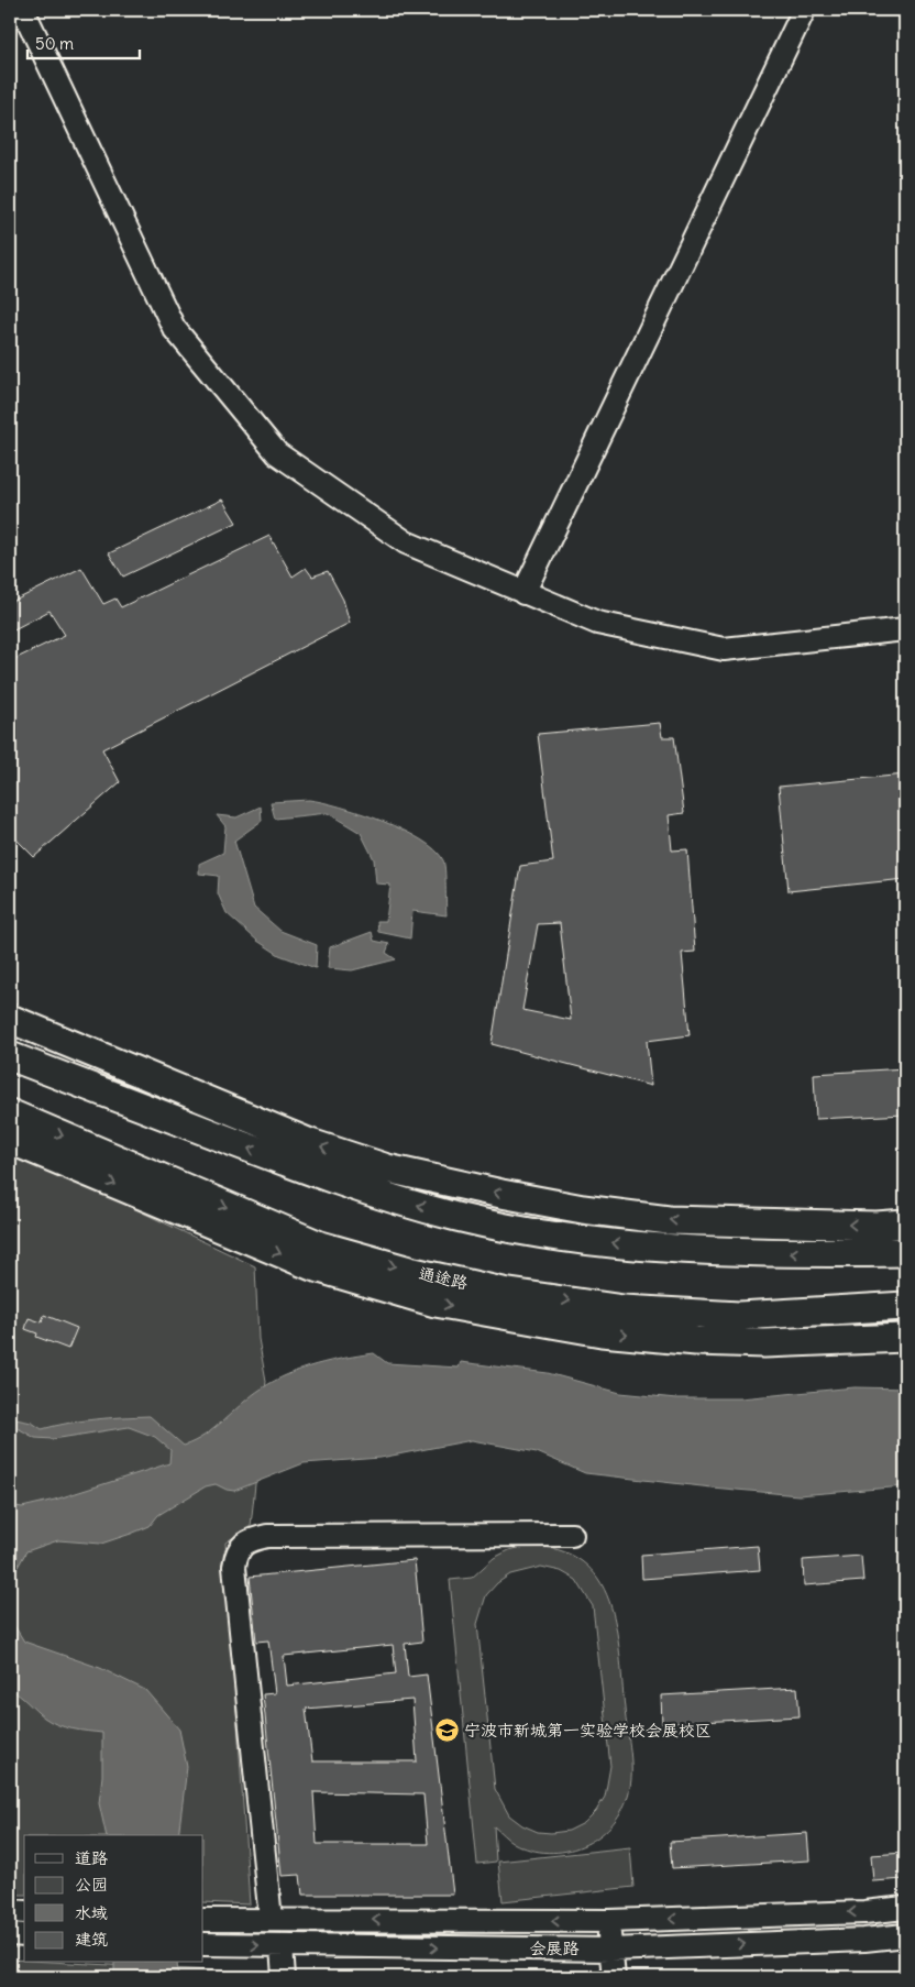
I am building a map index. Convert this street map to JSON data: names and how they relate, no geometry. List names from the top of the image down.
{
  "streets": {
    "main road": ["通途路"],
    "street": ["会展路"]
  },
  "places": {
    "school or university": ["宁波市新城第一实验学校会展校区"]
  },
  "legend": [
    "道路",
    "公园",
    "水域",
    "建筑"
  ],
  "scale_bar": "50 m"
}
